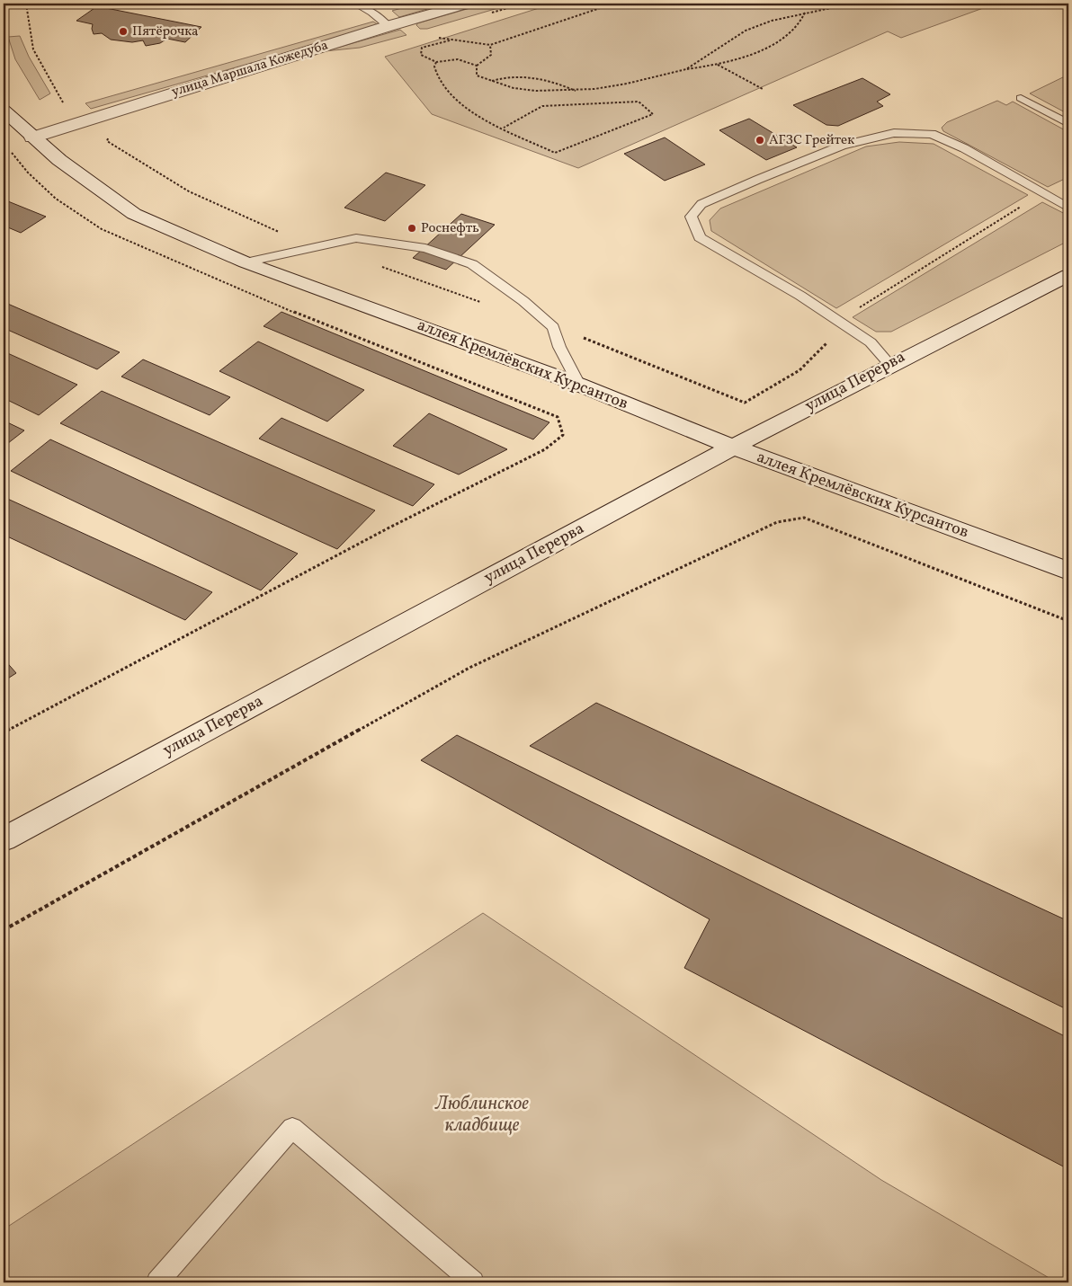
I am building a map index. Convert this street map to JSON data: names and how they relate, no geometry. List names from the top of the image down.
{
  "streets": {
    "street": ["улица Маршала Кожедуба", "аллея Кремлёвских Курсантов", "улица Перерва"]
  },
  "crossings": [
    ["улица Маршала Кожедуба", "аллея Кремлёвских Курсантов"],
    ["аллея Кремлёвских Курсантов", "улица Перерва"]
  ],
  "parks": ["Люблинское кладбище"],
  "places": ["Пятёрочка", "АГЗС Грейтек", "Роснефть"]
}
